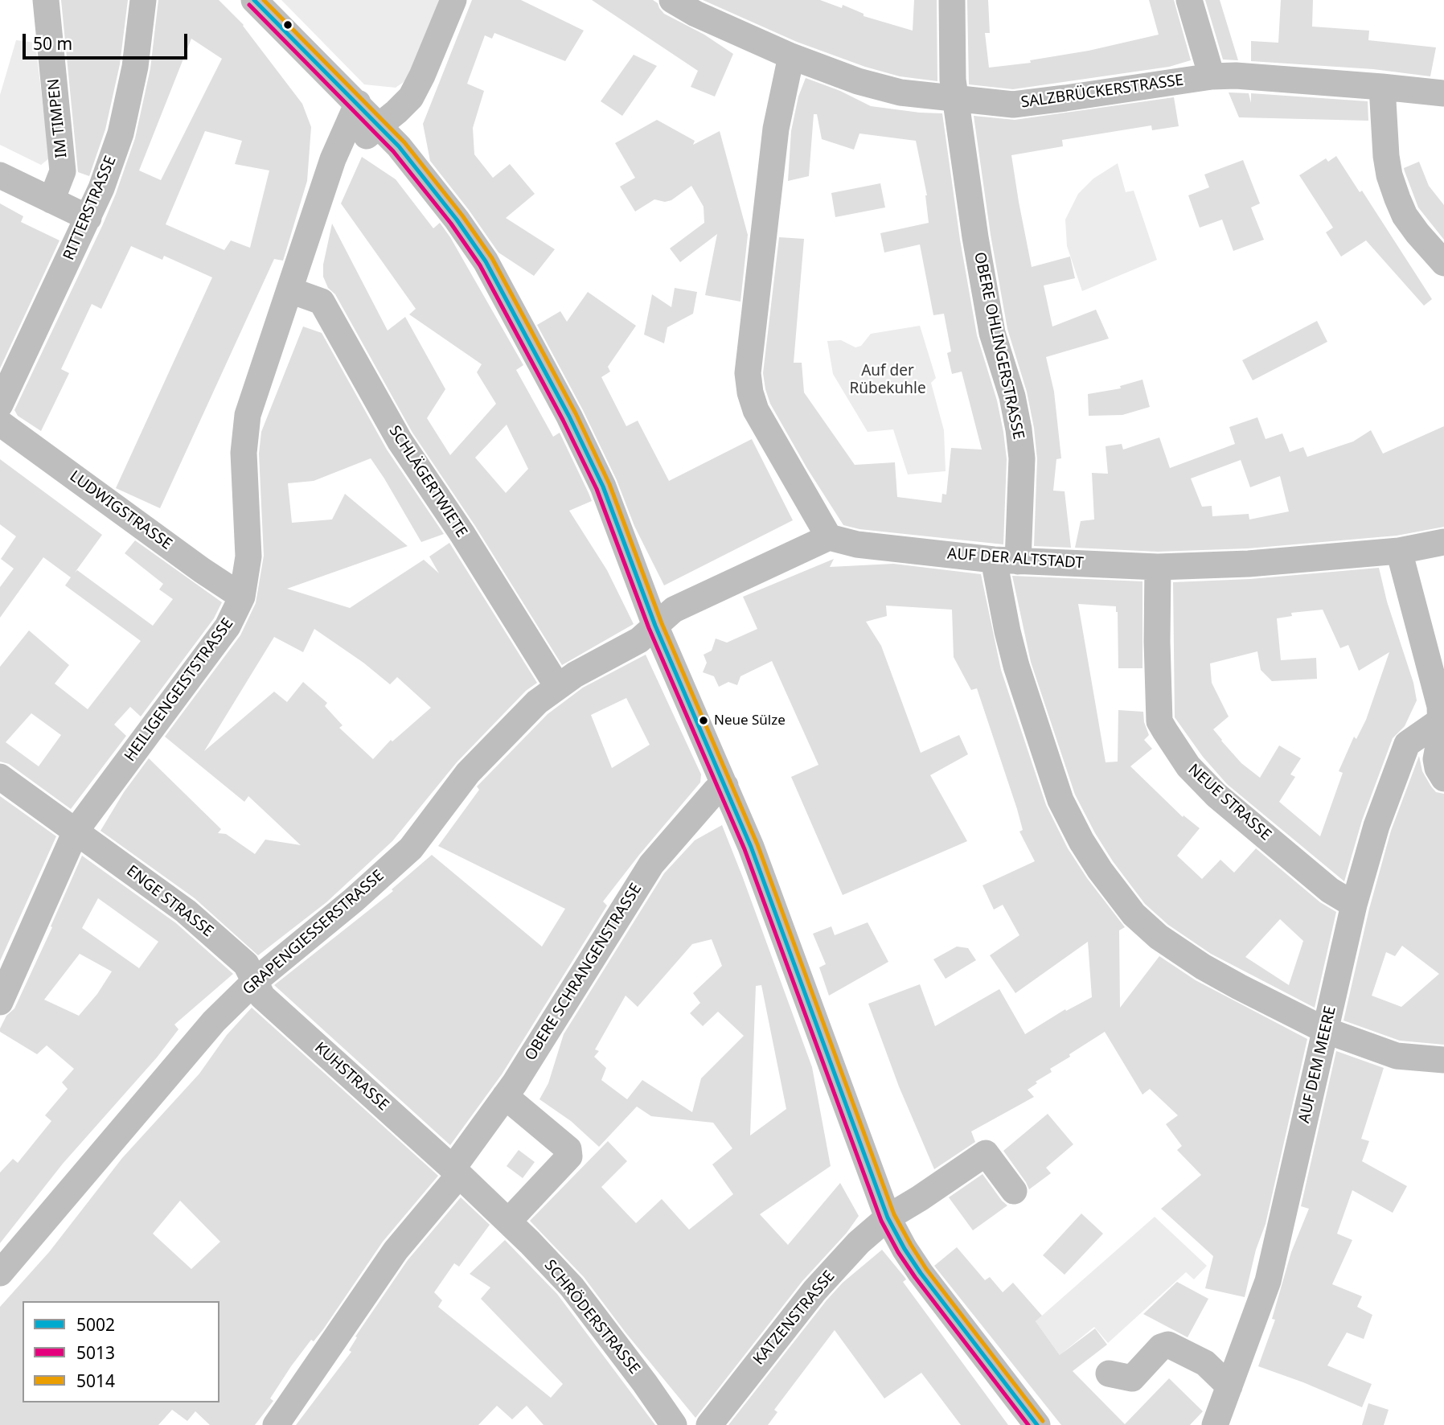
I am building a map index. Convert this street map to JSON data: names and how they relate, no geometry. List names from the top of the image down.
{
  "streets": {
    "street": [
      "SALZBRÜCKERSTRASSE",
      "IM TIMPEN",
      "RITTERSTRASSE",
      "OBERE OHLINGERSTRASSE",
      "SCHLÄGERTWIETE",
      "LUDWIGSTRASSE",
      "AUF DER ALTSTADT",
      "HEILIGENGEISTSTRASSE",
      "NEUE STRASSE",
      "ENGE STRASSE",
      "GRAPENGIESSERSTRASSE",
      "OBERE SCHRANGENSTRASSE",
      "AUF DEM MEERE",
      "KUHSTRASSE",
      "SCHRÖDERSTRASSE",
      "KATZENSTRASSE"
    ]
  },
  "crossings": [
    ["SALZBRÜCKERSTRASSE", "OBERE OHLINGERSTRASSE"],
    ["OBERE OHLINGERSTRASSE", "AUF DER ALTSTADT"],
    ["OBERE OHLINGERSTRASSE", "AUF DEM MEERE"],
    ["SCHLÄGERTWIETE", "HEILIGENGEISTSTRASSE"],
    ["SCHLÄGERTWIETE", "GRAPENGIESSERSTRASSE"],
    ["LUDWIGSTRASSE", "HEILIGENGEISTSTRASSE"],
    ["AUF DER ALTSTADT", "NEUE STRASSE"],
    ["HEILIGENGEISTSTRASSE", "ENGE STRASSE"],
    ["NEUE STRASSE", "AUF DEM MEERE"],
    ["ENGE STRASSE", "GRAPENGIESSERSTRASSE"],
    ["ENGE STRASSE", "KUHSTRASSE"],
    ["GRAPENGIESSERSTRASSE", "KUHSTRASSE"],
    ["OBERE SCHRANGENSTRASSE", "KUHSTRASSE"],
    ["OBERE SCHRANGENSTRASSE", "SCHRÖDERSTRASSE"],
    ["KUHSTRASSE", "SCHRÖDERSTRASSE"]
  ],
  "parks": ["Auf der Rübekuhle"],
  "places": ["Neue Sülze"],
  "lines": ["transit line 5002", "transit line 5014", "transit line 5013"],
  "legend": ["5002", "5013", "5014"],
  "scale_bar": "50 m"
}
